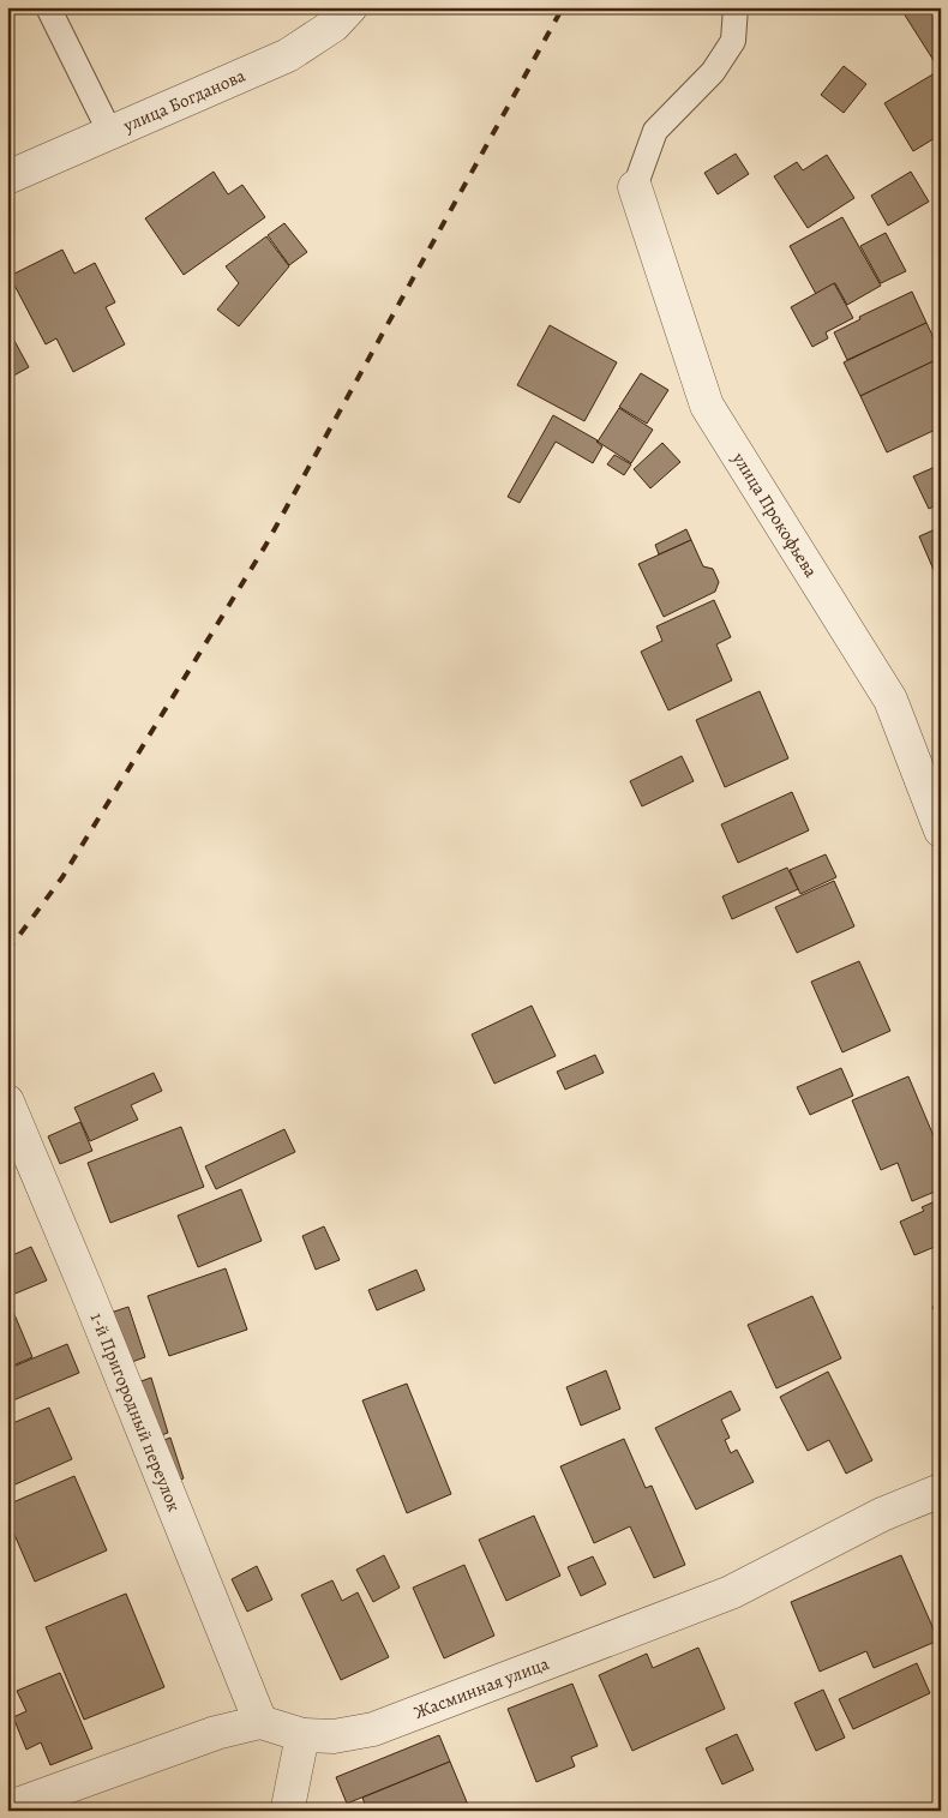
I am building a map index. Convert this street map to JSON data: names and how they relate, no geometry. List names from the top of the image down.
{
  "streets": {
    "street": [
      "улица Богданова",
      "улица Прокофьева",
      "1-й Пригородный переулок",
      "Жасминная улица"
    ]
  },
  "crossings": [
    ["1-й Пригородный переулок", "Жасминная улица"]
  ]
}
